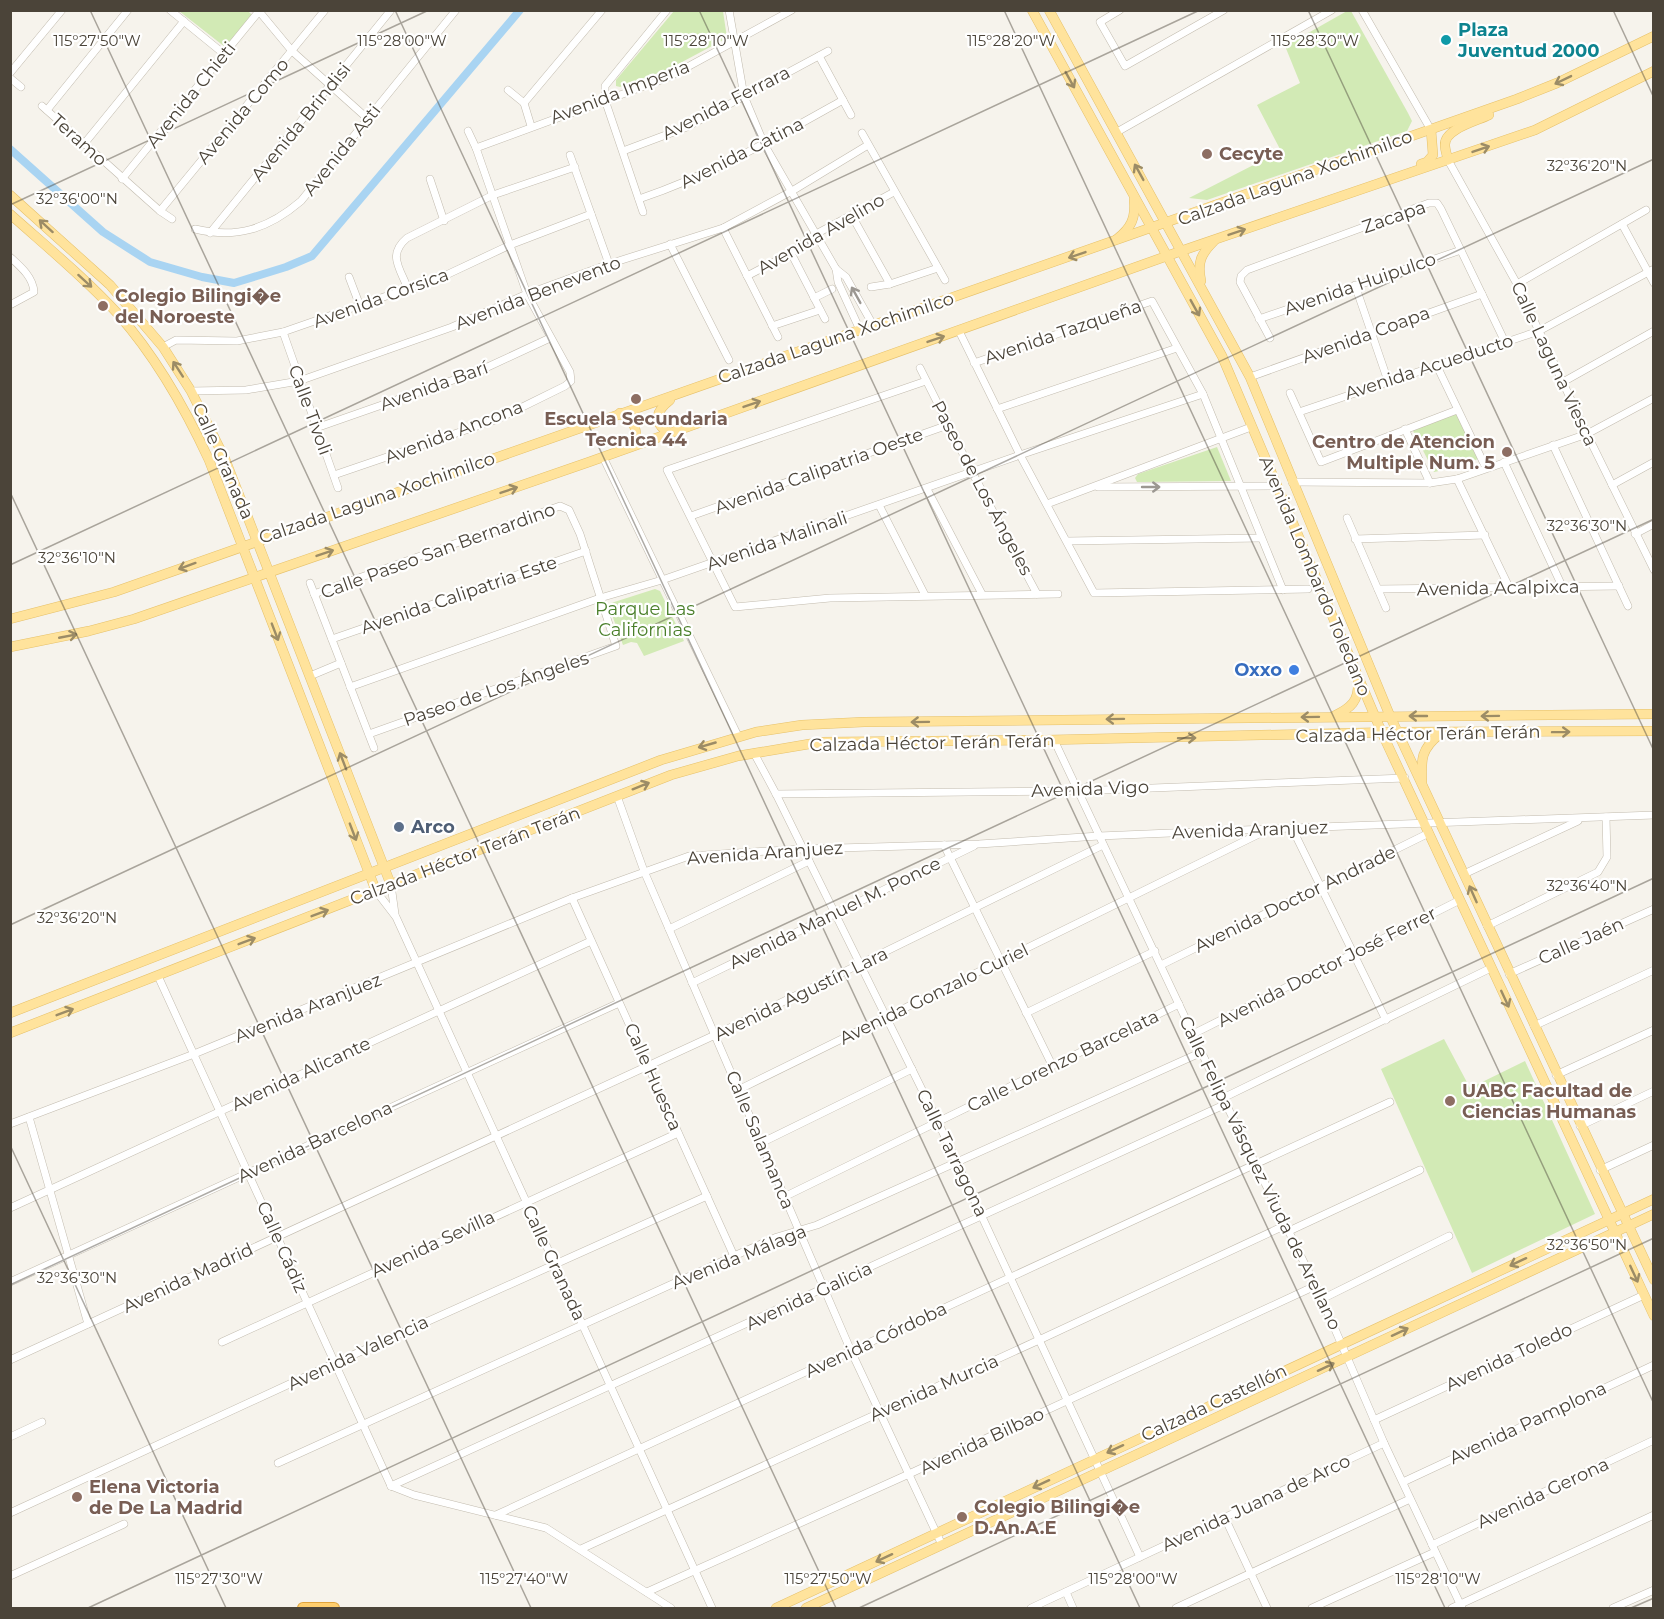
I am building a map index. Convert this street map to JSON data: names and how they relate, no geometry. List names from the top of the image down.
{
  "streets": {
    "main road": [
      "Calzada Laguna Xochimilco",
      "Calle Granada",
      "Avenida Lombardo Toledano",
      "Calzada Héctor Terán Terán",
      "Calzada Castellón"
    ],
    "street": [
      "Avenida Imperia",
      "Avenida Chieti",
      "Avenida Ferrara",
      "Avenida Como",
      "Avenida Brindisi",
      "Teramo",
      "Avenida Asti",
      "Avenida Catina",
      "Zacapa",
      "Avenida Avelino",
      "Avenida Huipulco",
      "Avenida Benevento",
      "Avenida Corsica",
      "Avenida Tazqueña",
      "Avenida Coapa",
      "Calle Laguna Viesca",
      "Avenida Acueducto",
      "Avenida Barí",
      "Calle Tivoli",
      "Avenida Ancona",
      "Avenida Calipatria Oeste",
      "Paseo de Los Ángeles",
      "Avenida Malinali",
      "Calle Paseo San Bernardino",
      "Avenida Acalpixca",
      "Avenida Calipatria Este",
      "Avenida Vigo",
      "Avenida Aranjuez",
      "Avenida Doctor Andrade",
      "Avenida Manuel M. Ponce",
      "Calle Jaén",
      "Avenida Doctor José Ferrer",
      "Avenida Agustín Lara",
      "Avenida Gonzalo Curiel",
      "Calle Lorenzo Barcelata",
      "Avenida Alicante",
      "Calle Huesca",
      "Calle Salamanca",
      "Avenida Barcelona",
      "Calle Tarragona",
      "Calle Felipa Vásquez Viuda de Arellano",
      "Avenida Sevilla",
      "Calle Cádiz",
      "Avenida Málaga",
      "Avenida Madrid",
      "Avenida Galicia",
      "Avenida Córdoba",
      "Avenida Valencia",
      "Avenida Toledo",
      "Avenida Murcia",
      "Avenida Pamplona",
      "Avenida Bilbao",
      "Avenida Gerona",
      "Avenida Juana de Arco"
    ]
  },
  "crossings": [
    ["Avenida Chieti", "Teramo"],
    ["Avenida Como", "Teramo"],
    ["Avenida Brindisi", "Avenida Asti"],
    ["Calzada Laguna Xochimilco", "Calle Laguna Viesca"],
    ["Calzada Laguna Xochimilco", "Calle Granada"],
    ["Calzada Laguna Xochimilco", "Avenida Lombardo Toledano"],
    ["Zacapa", "Avenida Huipulco"],
    ["Zacapa", "Avenida Coapa"],
    ["Zacapa", "Avenida Acueducto"],
    ["Avenida Benevento", "Calle Tivoli"],
    ["Avenida Benevento", "Calle Granada"],
    ["Avenida Corsica", "Calle Tivoli"],
    ["Avenida Corsica", "Calle Granada"],
    ["Avenida Coapa", "Avenida Lombardo Toledano"],
    ["Calle Laguna Viesca", "Avenida Acueducto"],
    ["Avenida Barí", "Calle Tivoli"],
    ["Avenida Barí", "Avenida Ancona"],
    ["Calle Tivoli", "Avenida Ancona"],
    ["Calle Granada", "Calzada Héctor Terán Terán"],
    ["Calle Granada", "Avenida Aranjuez"],
    ["Calle Granada", "Avenida Agustín Lara"],
    ["Calle Granada", "Avenida Alicante"],
    ["Calle Granada", "Avenida Barcelona"],
    ["Calle Granada", "Avenida Sevilla"],
    ["Calle Granada", "Avenida Málaga"],
    ["Calle Granada", "Avenida Madrid"],
    ["Calle Granada", "Avenida Galicia"],
    ["Calle Granada", "Avenida Córdoba"],
    ["Calle Granada", "Avenida Valencia"],
    ["Calle Granada", "Avenida Murcia"],
    ["Calle Granada", "Avenida Bilbao"],
    ["Avenida Calipatria Oeste", "Paseo de Los Ángeles"],
    ["Paseo de Los Ángeles", "Avenida Malinali"],
    ["Paseo de Los Ángeles", "Calle Paseo San Bernardino"],
    ["Paseo de Los Ángeles", "Avenida Calipatria Este"],
    ["Avenida Malinali", "Calle Paseo San Bernardino"],
    ["Calle Paseo San Bernardino", "Avenida Calipatria Este"],
    ["Avenida Lombardo Toledano", "Calzada Héctor Terán Terán"],
    ["Avenida Lombardo Toledano", "Avenida Vigo"],
    ["Avenida Lombardo Toledano", "Avenida Aranjuez"],
    ["Avenida Lombardo Toledano", "Avenida Doctor Andrade"],
    ["Avenida Lombardo Toledano", "Calle Jaén"],
    ["Avenida Lombardo Toledano", "Avenida Doctor José Ferrer"],
    ["Avenida Lombardo Toledano", "Avenida Galicia"],
    ["Avenida Lombardo Toledano", "Avenida Toledo"],
    ["Avenida Lombardo Toledano", "Calzada Castellón"],
    ["Calzada Héctor Terán Terán", "Calle Salamanca"],
    ["Calzada Héctor Terán Terán", "Calle Tarragona"],
    ["Calzada Héctor Terán Terán", "Calle Felipa Vásquez Viuda de Arellano"],
    ["Calzada Héctor Terán Terán", "Calle Cádiz"],
    ["Avenida Vigo", "Calle Tarragona"],
    ["Avenida Vigo", "Calle Felipa Vásquez Viuda de Arellano"],
    ["Avenida Aranjuez", "Avenida Doctor Andrade"],
    ["Avenida Aranjuez", "Avenida Manuel M. Ponce"],
    ["Avenida Aranjuez", "Avenida Gonzalo Curiel"],
    ["Avenida Aranjuez", "Calle Huesca"],
    ["Avenida Aranjuez", "Calle Salamanca"],
    ["Avenida Aranjuez", "Calle Tarragona"],
    ["Avenida Aranjuez", "Calle Felipa Vásquez Viuda de Arellano"],
    ["Avenida Aranjuez", "Calle Cádiz"],
    ["Avenida Doctor Andrade", "Calle Felipa Vásquez Viuda de Arellano"],
    ["Avenida Manuel M. Ponce", "Calle Salamanca"],
    ["Avenida Manuel M. Ponce", "Calle Tarragona"],
    ["Avenida Doctor José Ferrer", "Calle Felipa Vásquez Viuda de Arellano"],
    ["Avenida Agustín Lara", "Calle Huesca"],
    ["Avenida Agustín Lara", "Calle Salamanca"],
    ["Avenida Agustín Lara", "Calle Tarragona"],
    ["Avenida Agustín Lara", "Calle Felipa Vásquez Viuda de Arellano"],
    ["Avenida Agustín Lara", "Avenida Madrid"],
    ["Avenida Gonzalo Curiel", "Calle Salamanca"],
    ["Avenida Gonzalo Curiel", "Calle Tarragona"],
    ["Avenida Gonzalo Curiel", "Calle Felipa Vásquez Viuda de Arellano"],
    ["Calle Lorenzo Barcelata", "Calle Salamanca"],
    ["Calle Lorenzo Barcelata", "Calle Tarragona"],
    ["Calle Lorenzo Barcelata", "Calle Felipa Vásquez Viuda de Arellano"],
    ["Avenida Alicante", "Calle Huesca"],
    ["Avenida Alicante", "Calle Cádiz"],
    ["Calle Huesca", "Avenida Barcelona"],
    ["Calle Huesca", "Avenida Sevilla"],
    ["Calle Huesca", "Avenida Málaga"],
    ["Calle Huesca", "Avenida Valencia"],
    ["Calle Salamanca", "Avenida Málaga"],
    ["Calle Salamanca", "Avenida Galicia"],
    ["Calle Salamanca", "Avenida Córdoba"],
    ["Calle Salamanca", "Avenida Murcia"],
    ["Calle Salamanca", "Calzada Castellón"],
    ["Calle Salamanca", "Avenida Bilbao"],
    ["Avenida Barcelona", "Calle Cádiz"],
    ["Calle Tarragona", "Avenida Málaga"],
    ["Calle Tarragona", "Avenida Galicia"],
    ["Calle Tarragona", "Avenida Córdoba"],
    ["Calle Tarragona", "Avenida Murcia"],
    ["Calle Tarragona", "Calzada Castellón"],
    ["Calle Tarragona", "Avenida Bilbao"],
    ["Calle Tarragona", "Avenida Juana de Arco"],
    ["Calle Felipa Vásquez Viuda de Arellano", "Avenida Málaga"],
    ["Calle Felipa Vásquez Viuda de Arellano", "Avenida Galicia"],
    ["Calle Felipa Vásquez Viuda de Arellano", "Avenida Córdoba"],
    ["Calle Felipa Vásquez Viuda de Arellano", "Avenida Toledo"],
    ["Calle Felipa Vásquez Viuda de Arellano", "Avenida Murcia"],
    ["Calle Felipa Vásquez Viuda de Arellano", "Calzada Castellón"],
    ["Calle Felipa Vásquez Viuda de Arellano", "Avenida Pamplona"],
    ["Calle Felipa Vásquez Viuda de Arellano", "Avenida Bilbao"],
    ["Calle Felipa Vásquez Viuda de Arellano", "Avenida Gerona"],
    ["Calle Felipa Vásquez Viuda de Arellano", "Avenida Juana de Arco"],
    ["Avenida Sevilla", "Calle Cádiz"],
    ["Calle Cádiz", "Avenida Málaga"],
    ["Calle Cádiz", "Avenida Madrid"],
    ["Calle Cádiz", "Avenida Galicia"],
    ["Calle Cádiz", "Avenida Valencia"]
  ],
  "parks": ["Parque Las Californias"],
  "places": [
    "Plaza Juventud 2000",
    "Cecyte",
    "Colegio Bilingi�e del Noroeste",
    "Escuela Secundaria Tecnica 44",
    "Centro de Atencion Multiple Num. 5",
    "Oxxo",
    "Arco",
    "UABC Facultad de Ciencias Humanas",
    "Elena Victoria de De La Madrid",
    "Colegio Bilingi�e D.An.A.E"
  ],
  "coordinates": [
    "115°27'50\"W",
    "115°28'00\"W",
    "115°28'10\"W",
    "115°28'20\"W",
    "115°28'30\"W",
    "32°36'20\"N",
    "32°36'00\"N",
    "32°36'30\"N",
    "32°36'10\"N",
    "32°36'40\"N",
    "32°36'50\"N",
    "115°27'30\"W",
    "115°27'40\"W"
  ]
}
